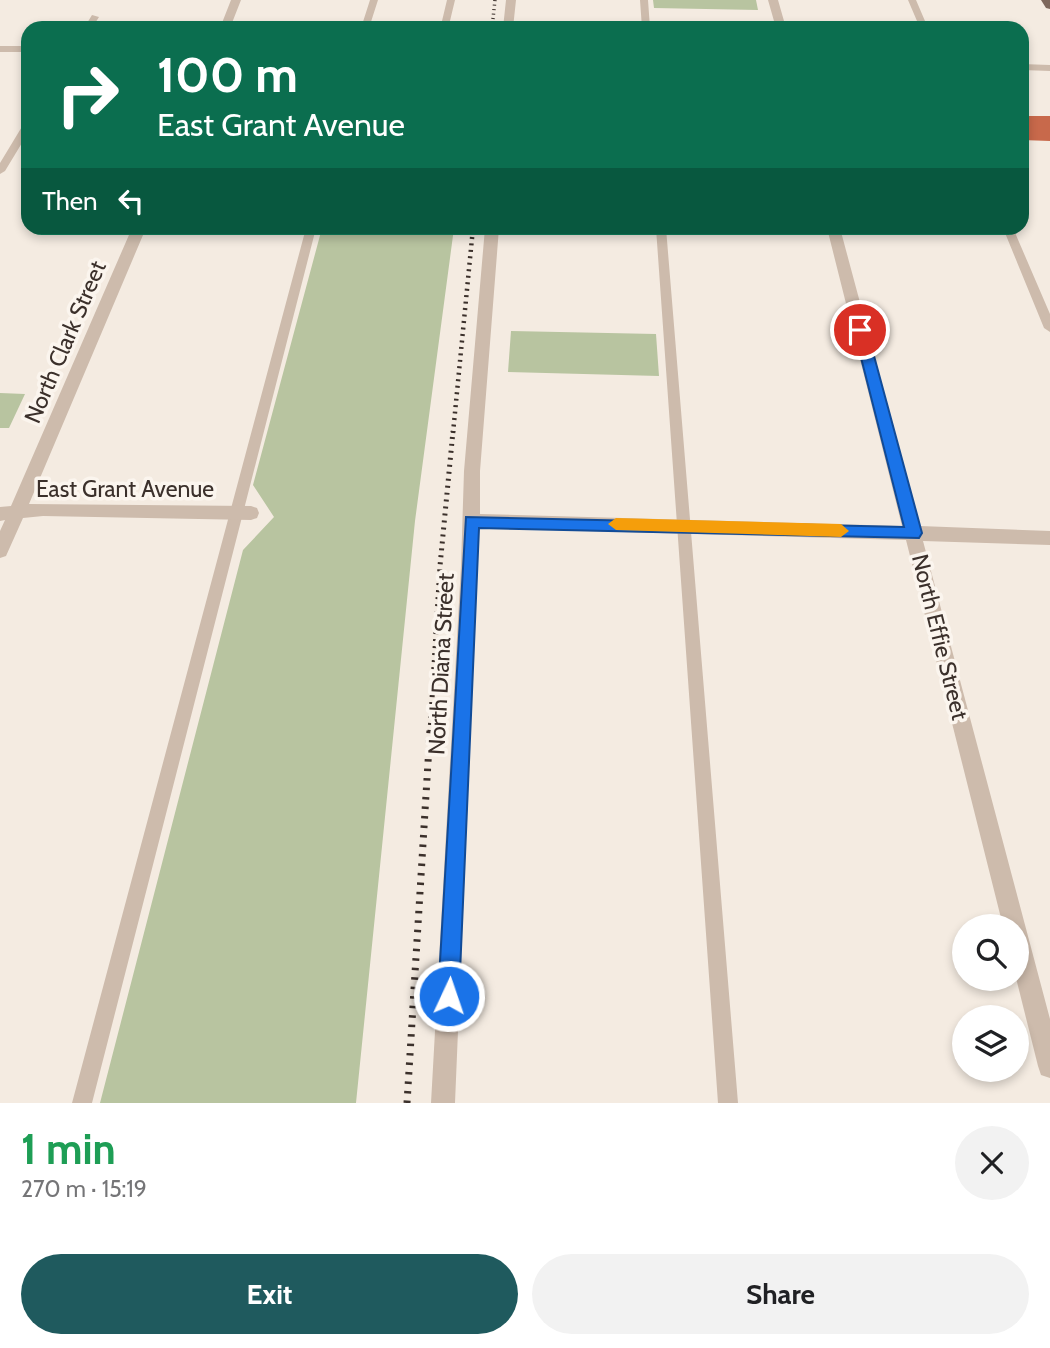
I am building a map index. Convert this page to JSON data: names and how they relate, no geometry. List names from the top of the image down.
{
  "streets": {
    "street": [
      "North Clark Street",
      "East Grant Avenue",
      "North Effie Street",
      "North Diana Street"
    ]
  },
  "crossings": [
    ["North Clark Street", "East Grant Avenue"]
  ],
  "page": {
    "turn": ["100 m", "East Grant Avenue"],
    "then": "Then",
    "heading": ["1 min", "270 m · 15:19"],
    "buttons": ["Exit", "Share"]
  }
}
